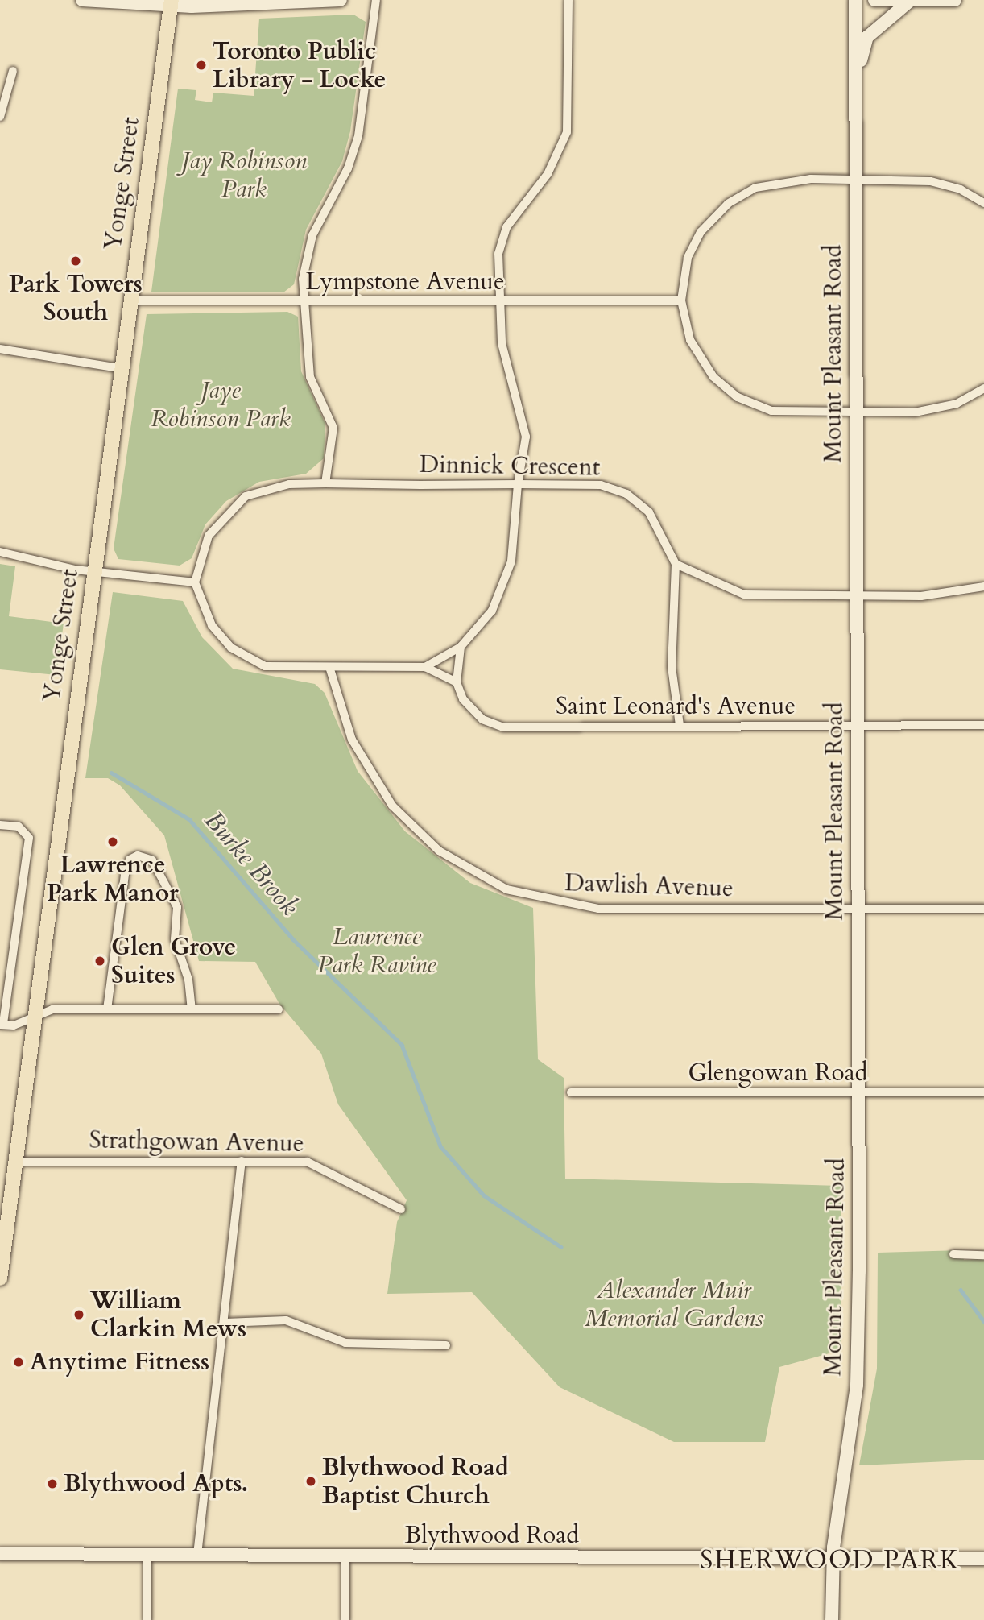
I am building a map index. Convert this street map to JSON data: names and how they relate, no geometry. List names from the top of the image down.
{
  "streets": {
    "main road": ["Yonge Street", "Mount Pleasant Road", "Blythwood Road"],
    "street": [
      "Lympstone Avenue",
      "Dinnick Crescent",
      "Saint Leonard's Avenue",
      "Dawlish Avenue",
      "Glengowan Road",
      "Strathgowan Avenue"
    ]
  },
  "crossings": [
    ["Yonge Street", "Lympstone Avenue"],
    ["Yonge Street", "Strathgowan Avenue"],
    ["Mount Pleasant Road", "Saint Leonard's Avenue"],
    ["Mount Pleasant Road", "Dawlish Avenue"],
    ["Mount Pleasant Road", "Glengowan Road"],
    ["Mount Pleasant Road", "Blythwood Road"]
  ],
  "districts": ["SHERWOOD PARK"],
  "water": ["Burke Brook"],
  "parks": [
    "Jay Robinson Park",
    "Jaye Robinson Park",
    "Lawrence Park Ravine",
    "Alexander Muir Memorial Gardens"
  ],
  "places": [
    "Toronto Public Library - Locke",
    "Park Towers South",
    "Lawrence Park Manor",
    "Glen Grove Suites",
    "William Clarkin Mews",
    "Anytime Fitness",
    "Blythwood Road Baptist Church",
    "Blythwood Apts."
  ]
}
